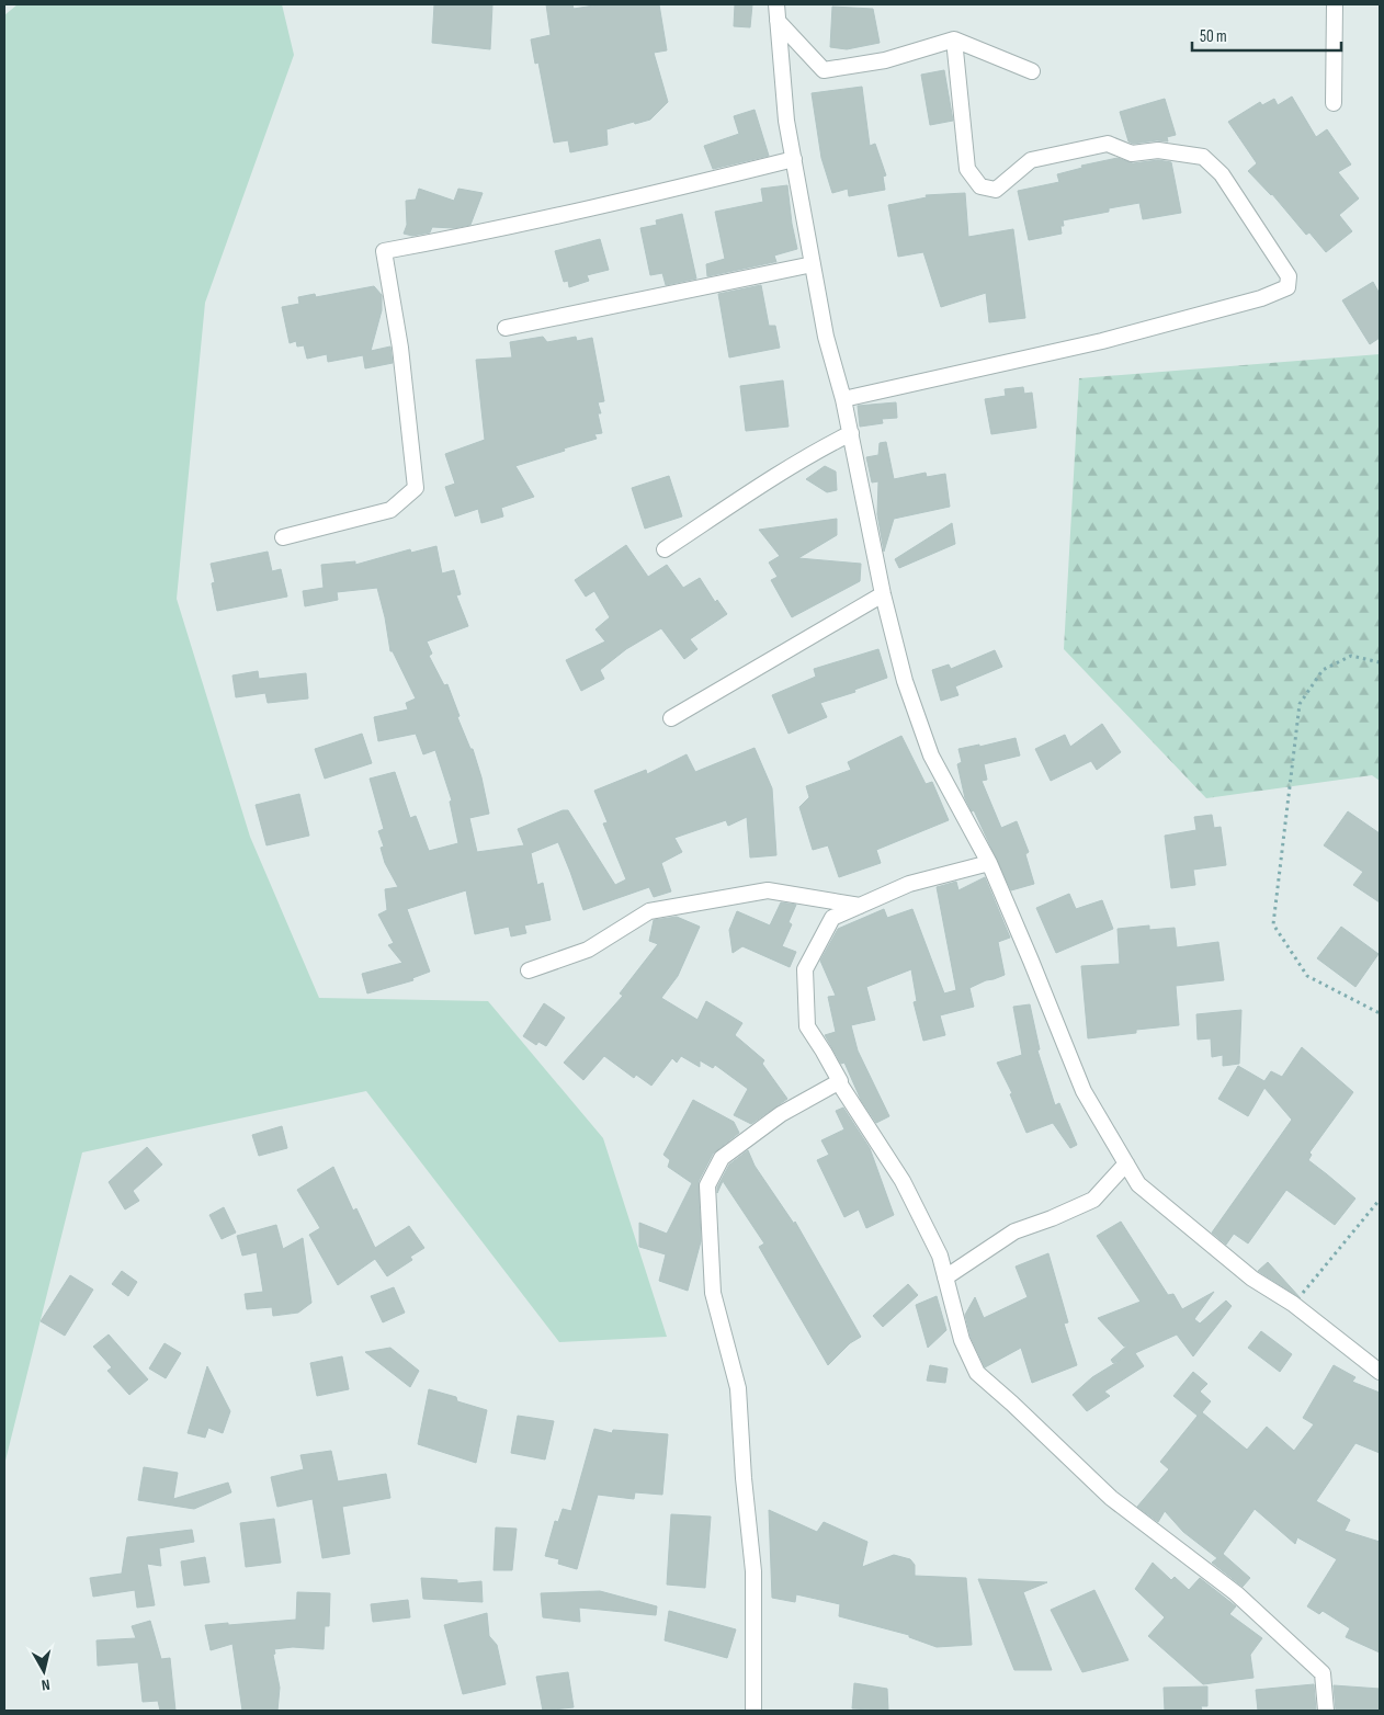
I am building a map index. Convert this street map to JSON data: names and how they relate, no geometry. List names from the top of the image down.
{
  "scale_bar": "50 m",
  "north": "bottom"
}
